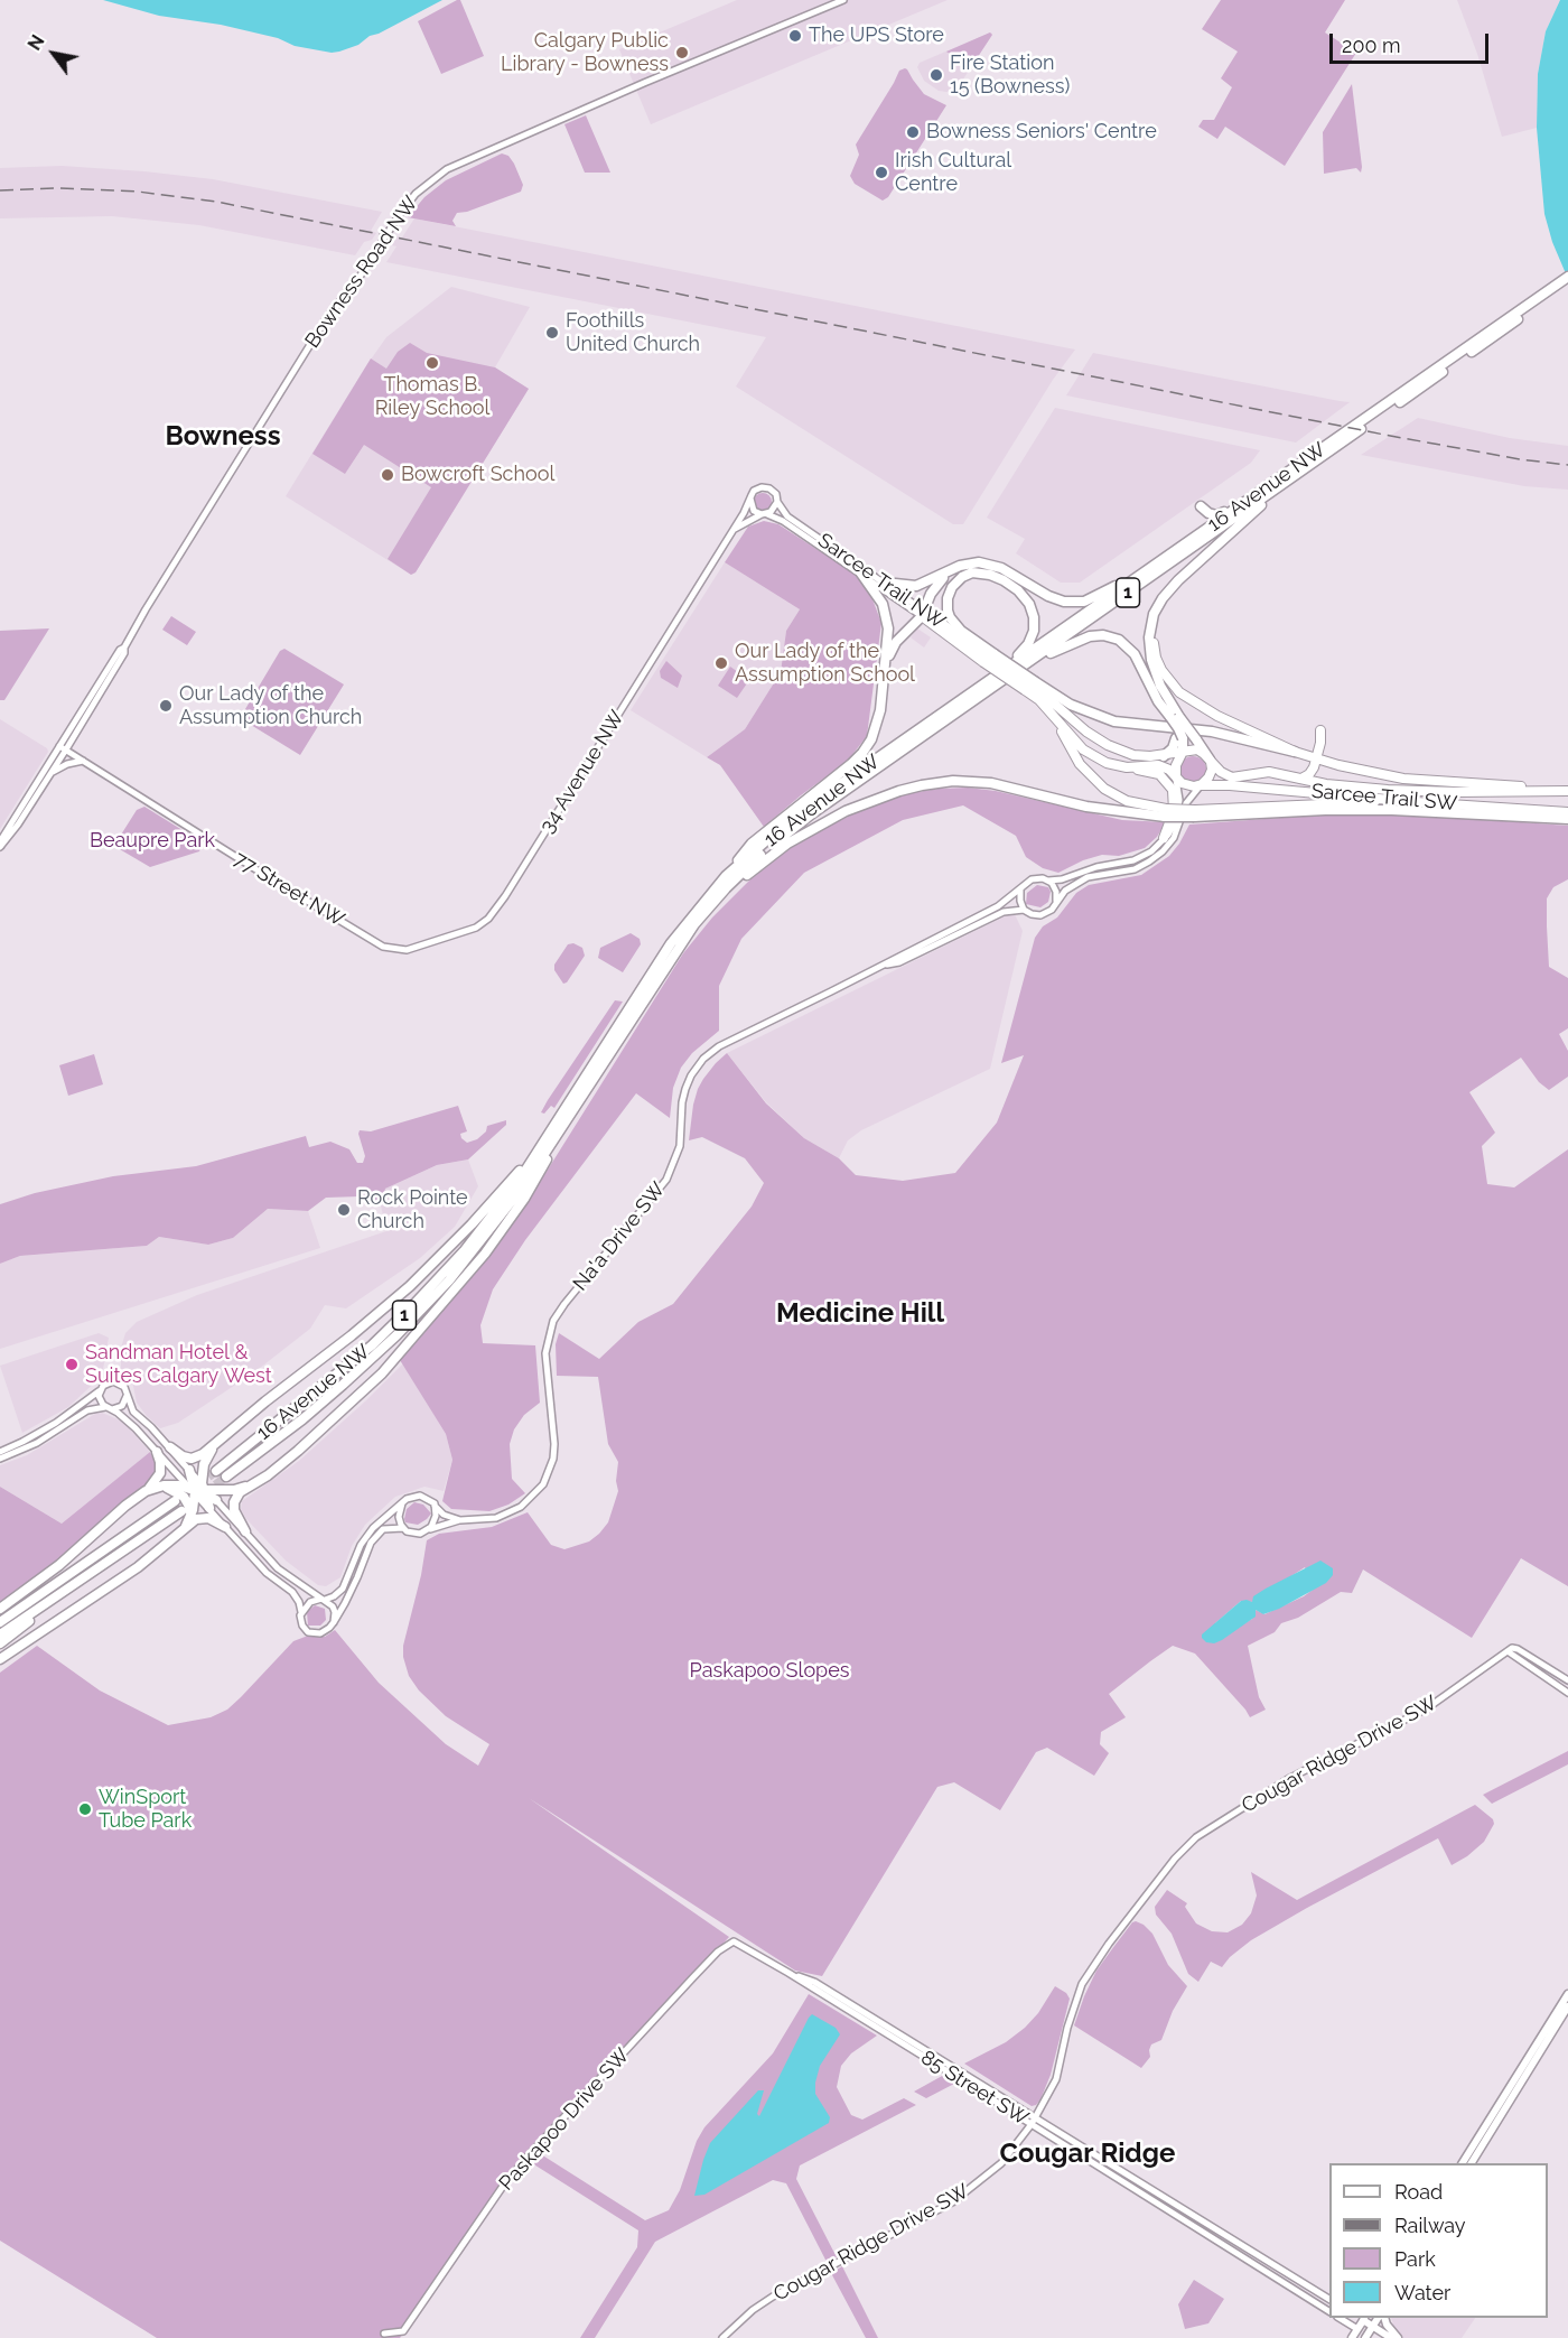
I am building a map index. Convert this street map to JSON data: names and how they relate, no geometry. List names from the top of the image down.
{
  "streets": {
    "highway": [
      "16 Avenue NW",
      "Sarcee Trail NW",
      "1",
      "Sarcee Trail SW"
    ],
    "street": [
      "Bowness Road NW",
      "34 Avenue NW",
      "77 Street NW",
      "Na'a Drive SW",
      "Cougar Ridge Drive SW",
      "85 Street SW",
      "Paskapoo Drive SW"
    ]
  },
  "crossings": [
    ["Bowness Road NW", "77 Street NW"],
    ["Sarcee Trail NW", "34 Avenue NW"],
    ["34 Avenue NW", "77 Street NW"],
    ["Cougar Ridge Drive SW", "85 Street SW"],
    ["85 Street SW", "Paskapoo Drive SW"]
  ],
  "districts": ["Bowness", "Medicine Hill", "Cougar Ridge"],
  "parks": ["Beaupre Park", "Paskapoo Slopes"],
  "places": [
    "The UPS Store",
    "Calgary Public Library - Bowness",
    "Fire Station 15 (Bowness)",
    "Bowness Seniors' Centre",
    "Irish Cultural Centre",
    "Foothills United Church",
    "Thomas B. Riley School",
    "Bowcroft School",
    "Our Lady of the Assumption School",
    "Our Lady of the Assumption Church",
    "Rock Pointe Church",
    "Sandman Hotel & Suites Calgary West",
    "WinSport Tube Park"
  ],
  "legend": [
    "Road",
    "Railway",
    "Park",
    "Water"
  ],
  "scale_bar": "200 m",
  "north": "top left"
}
